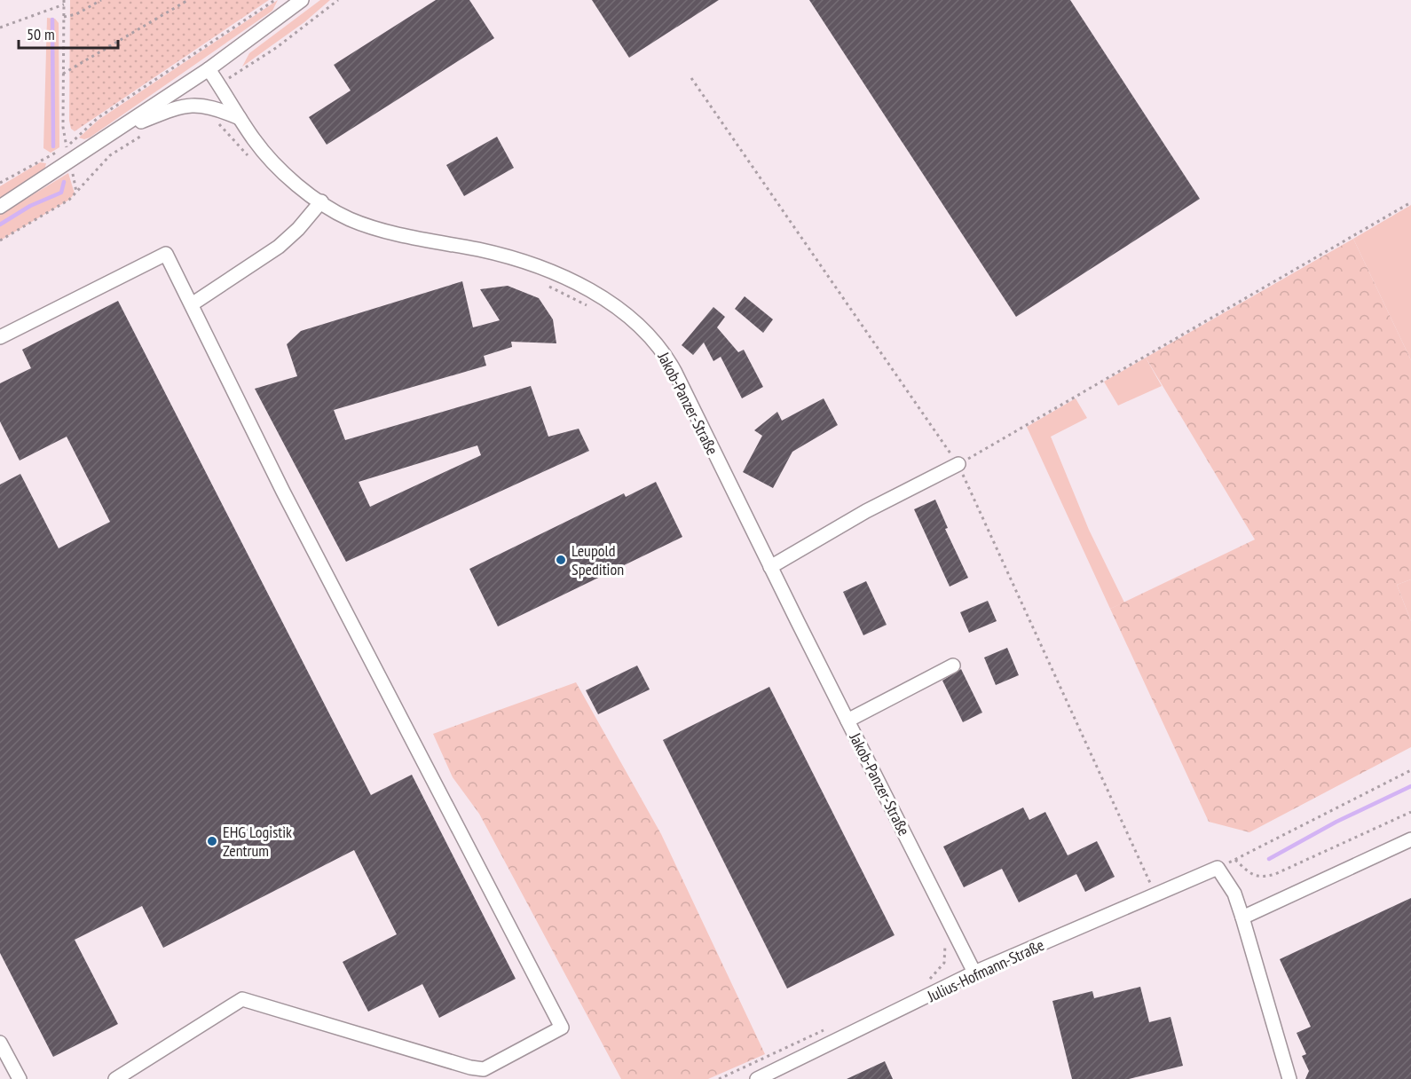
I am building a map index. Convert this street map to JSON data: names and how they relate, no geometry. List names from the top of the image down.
{
  "streets": {
    "street": ["Jakob-Panzer-Straße", "Julius-Hofmann-Straße"]
  },
  "crossings": [
    ["Jakob-Panzer-Straße", "Julius-Hofmann-Straße"]
  ],
  "places": ["Leupold Spedition", "EHG Logistik Zentrum"],
  "scale_bar": "50 m"
}
